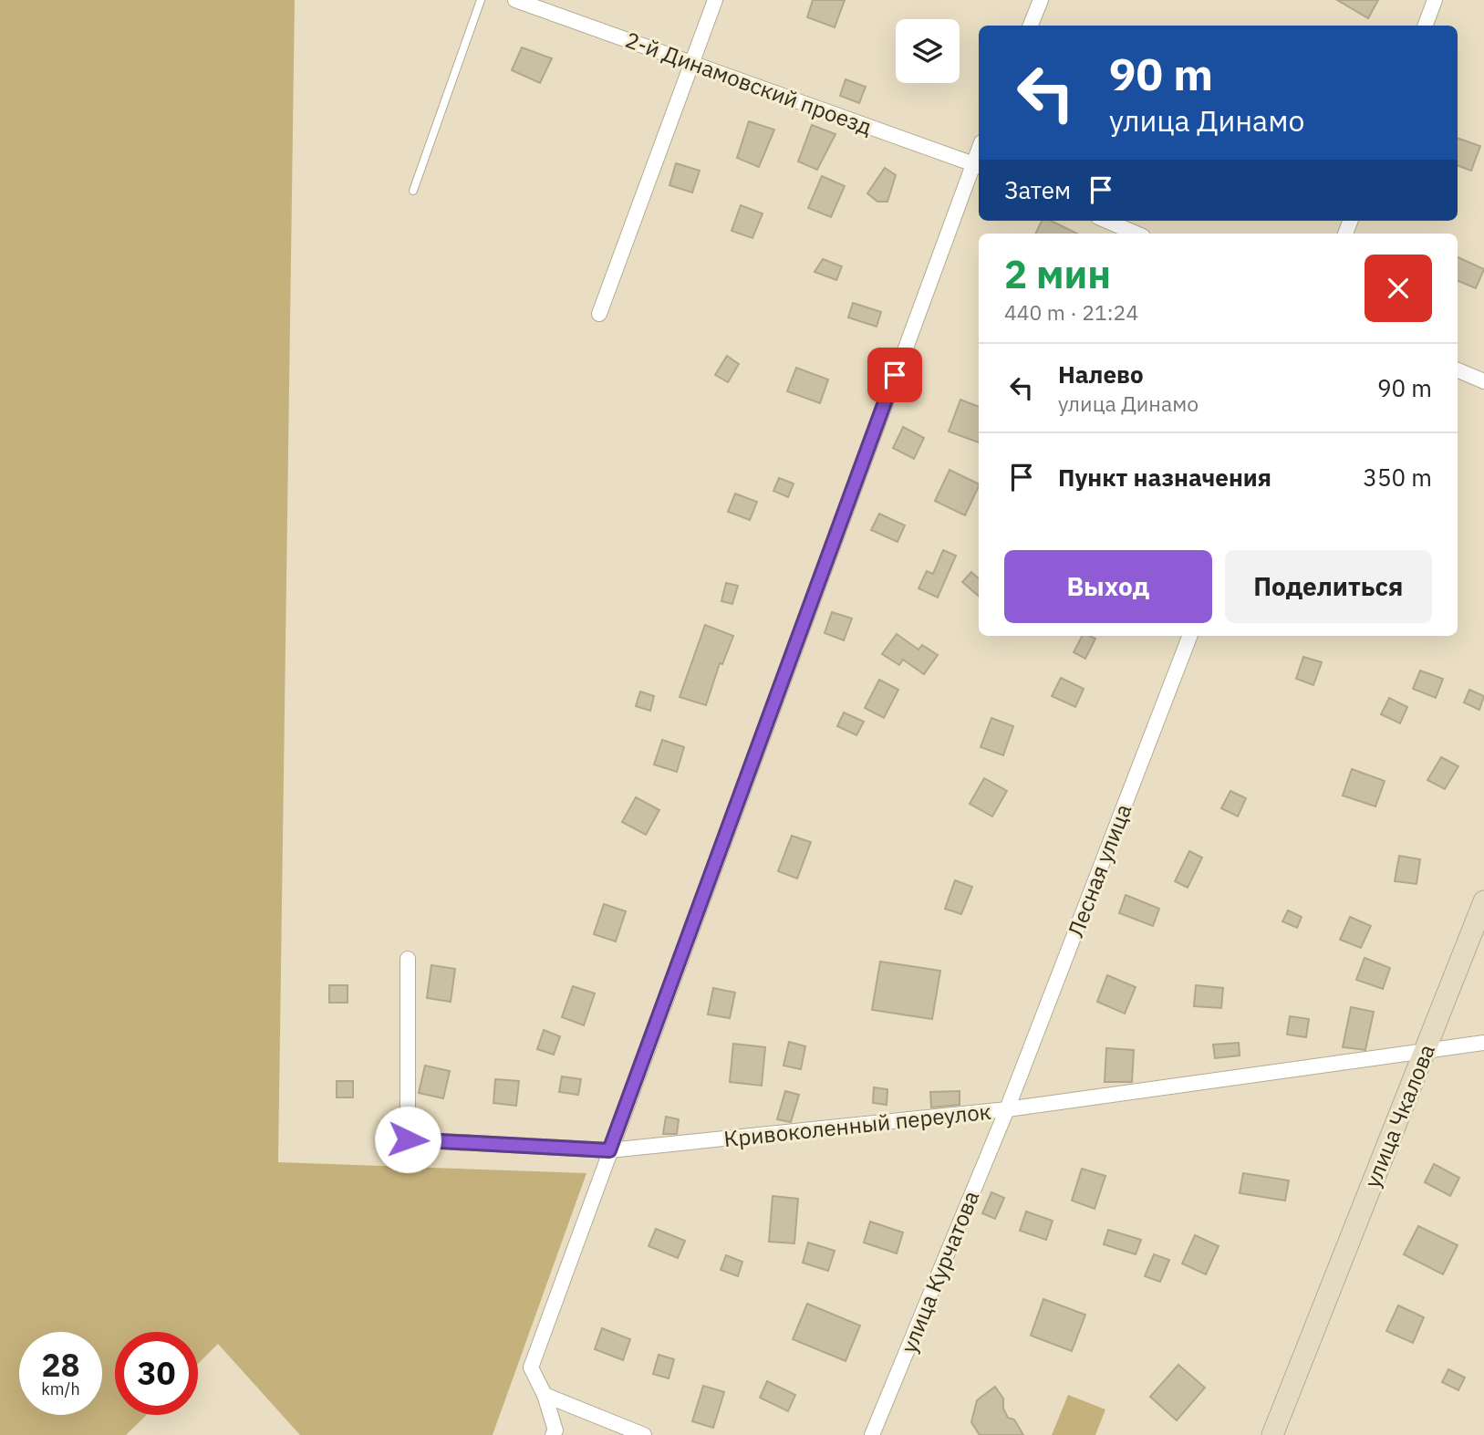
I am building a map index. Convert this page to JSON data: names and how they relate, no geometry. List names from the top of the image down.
{
  "streets": {
    "street": [
      "2-й Динамовский проезд",
      "Лесная улица",
      "улица Чкалова",
      "Кривоколенный переулок",
      "улица Курчатова"
    ]
  },
  "crossings": [
    ["Лесная улица", "Кривоколенный переулок"],
    ["Лесная улица", "улица Курчатова"],
    ["улица Чкалова", "Кривоколенный переулок"],
    ["Кривоколенный переулок", "улица Курчатова"]
  ],
  "page": {
    "turn": ["90 m", "улица Динамо"],
    "then": "Затем",
    "heading": ["2 мин", "440 m · 21:24"],
    "list": [
      {
        "name": "Налево",
        "note": "улица Динамо",
        "value": "90 m"
      },
      {
        "name": "Пункт назначения",
        "value": "350 m"
      }
    ],
    "buttons": ["Выход", "Поделиться"],
    "speed": "28 km/h",
    "limit": "30"
  }
}
